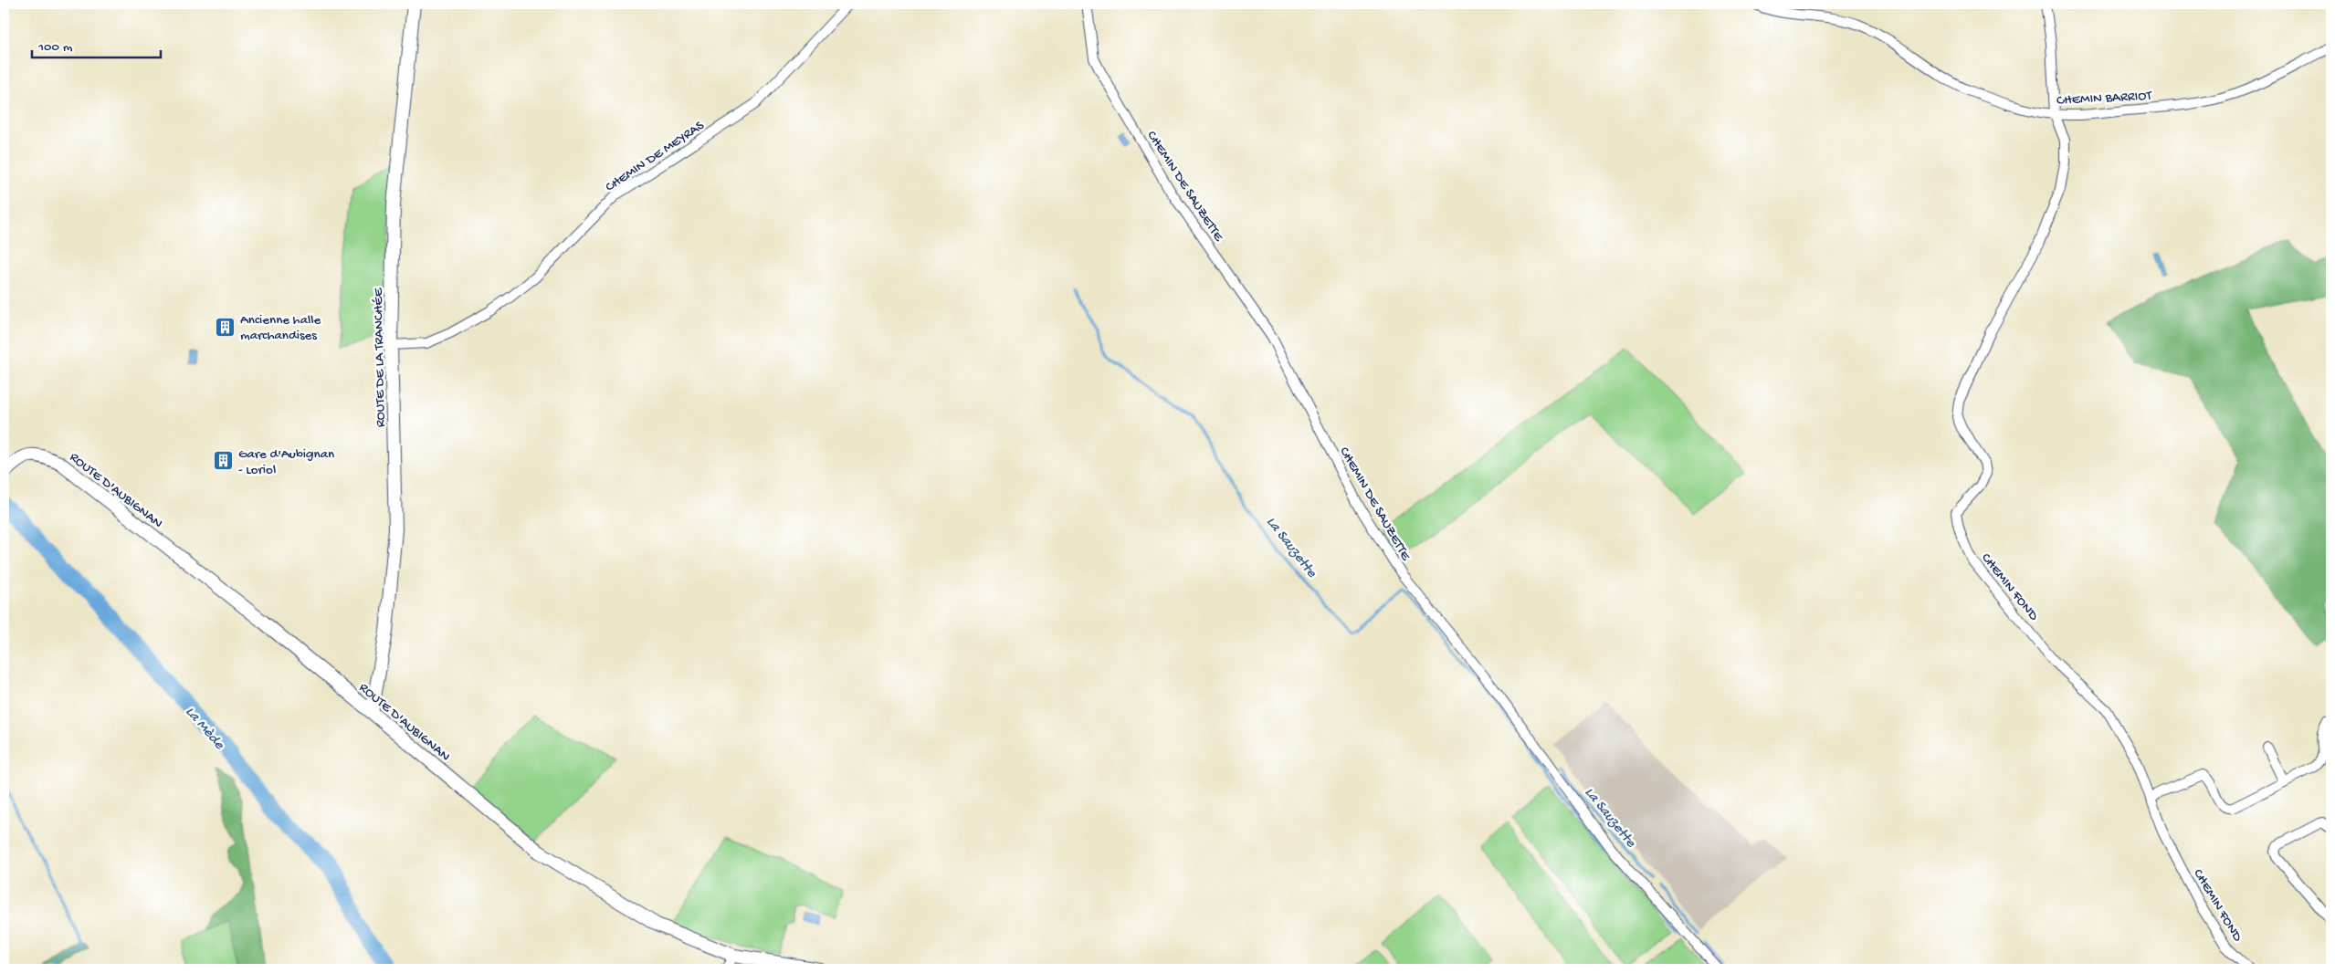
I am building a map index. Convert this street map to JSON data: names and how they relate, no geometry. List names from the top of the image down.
{
  "streets": {
    "street": [
      "CHEMIN BARRIOT",
      "CHEMIN DE MEYRAS",
      "CHEMIN DE SAUZETTE",
      "ROUTE DE LA TRANCHÉE",
      "ROUTE D'AUBIGNAN",
      "CHEMIN FOND"
    ]
  },
  "crossings": [
    ["CHEMIN BARRIOT", "CHEMIN FOND"],
    ["CHEMIN DE MEYRAS", "ROUTE DE LA TRANCHÉE"],
    ["ROUTE DE LA TRANCHÉE", "ROUTE D'AUBIGNAN"]
  ],
  "water": ["La Sauzette", "La Mède"],
  "places": {
    "building": ["Ancienne halle marchandises", "Gare d'Aubignan - Loriol"]
  },
  "scale_bar": "100 m"
}
